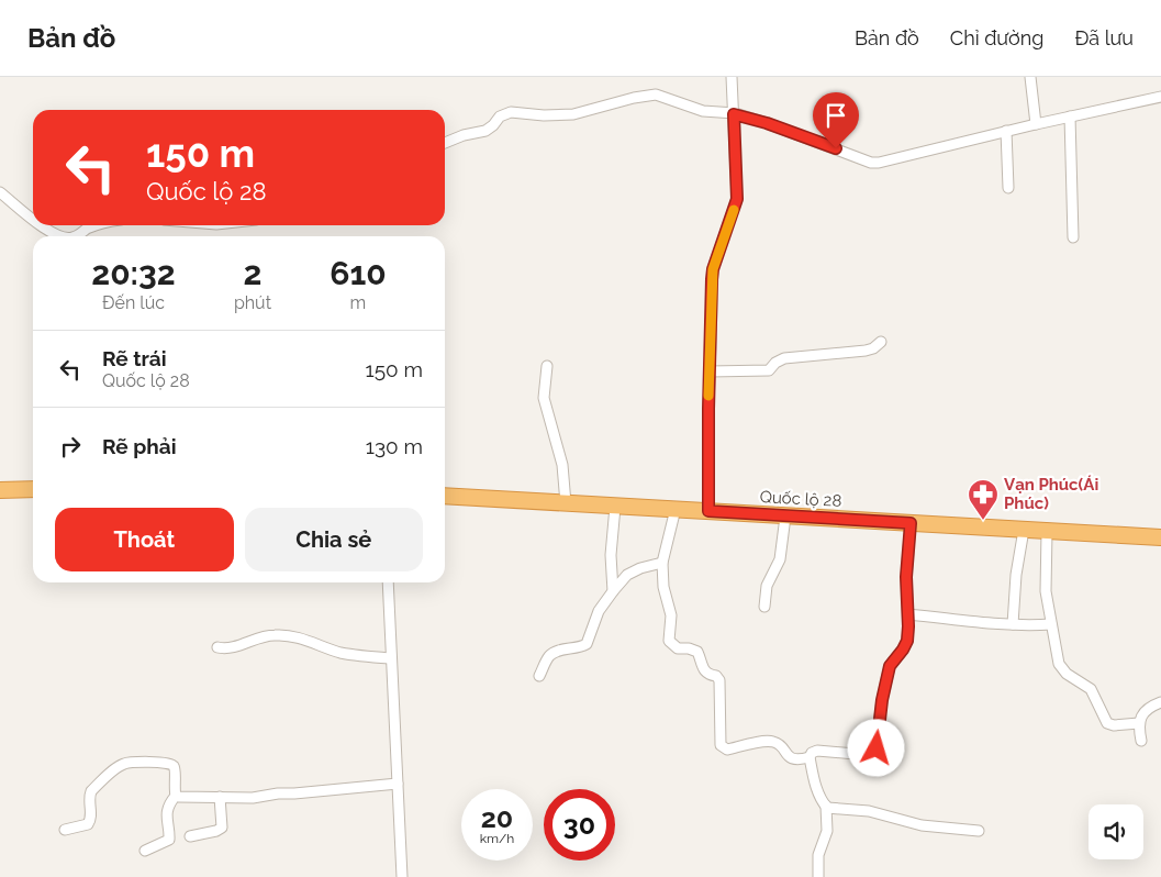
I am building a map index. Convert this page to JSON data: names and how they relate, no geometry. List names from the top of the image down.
{
  "streets": {
    "highway": ["Quốc lộ 28"]
  },
  "places": {
    "pharmacy": ["Vạn Phúc(Ái Phúc)"]
  },
  "page": {
    "header": "Bản đồ",
    "nav": ["Bản đồ", "Chỉ đường", "Đã lưu"],
    "turn": ["150 m", "Quốc lộ 28"],
    "eta": [
      "20:32",
      "Đến lúc",
      "2",
      "phút",
      "610",
      "m"
    ],
    "list": [
      {
        "name": "Rẽ trái",
        "note": "Quốc lộ 28",
        "value": "150 m"
      },
      {
        "name": "Rẽ phải",
        "value": "130 m"
      }
    ],
    "buttons": ["Thoát", "Chia sẻ"],
    "speed": "20 km/h",
    "limit": "30"
  }
}
